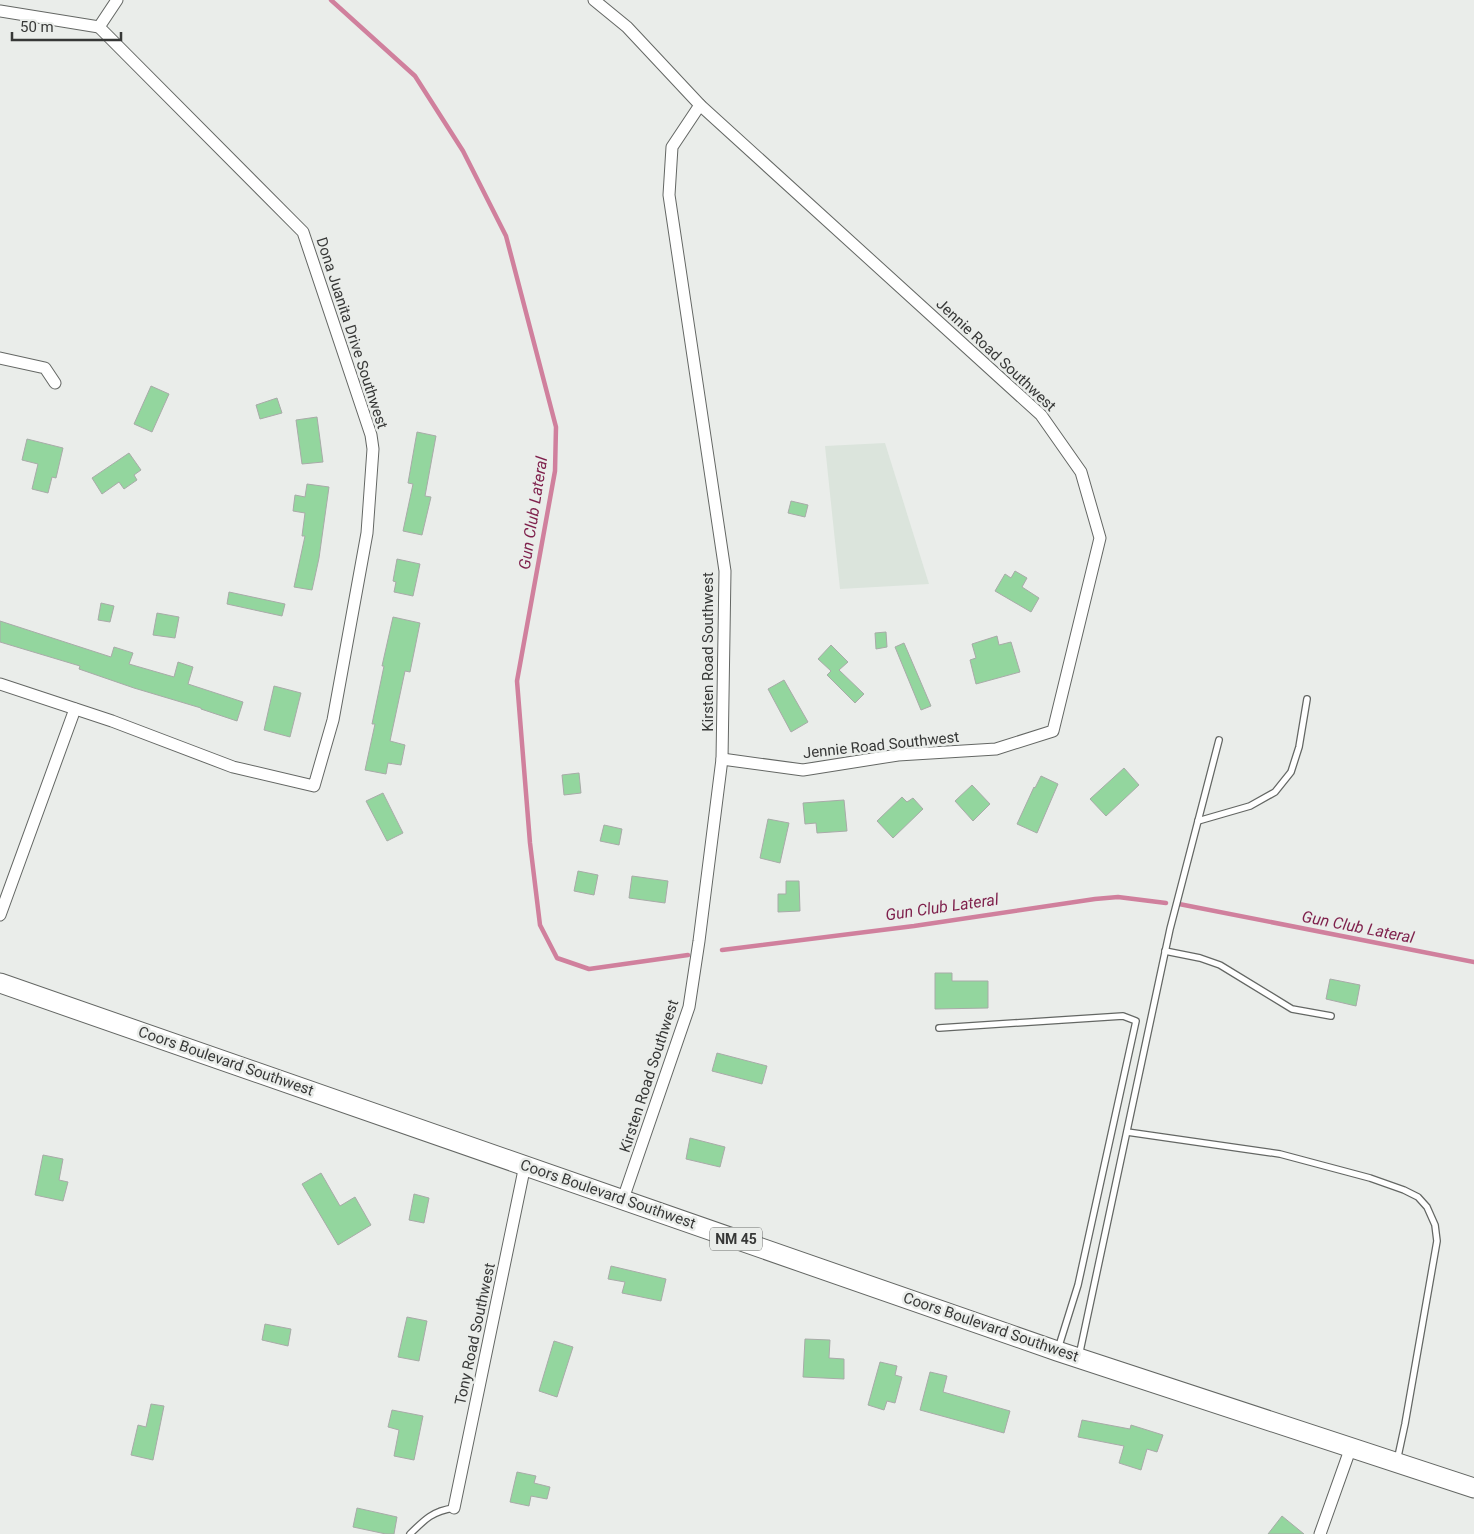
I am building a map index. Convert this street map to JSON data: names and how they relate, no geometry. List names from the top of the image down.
{
  "streets": {
    "main road": ["Coors Boulevard Southwest", "NM 45"],
    "street": [
      "Dona Juanita Drive Southwest",
      "Jennie Road Southwest",
      "Kirsten Road Southwest",
      "Tony Road Southwest"
    ]
  },
  "crossings": [
    ["Jennie Road Southwest", "Kirsten Road Southwest"],
    ["Kirsten Road Southwest", "Coors Boulevard Southwest"],
    ["Coors Boulevard Southwest", "Tony Road Southwest"]
  ],
  "water": ["Gun Club Lateral"],
  "scale_bar": "50 m"
}
